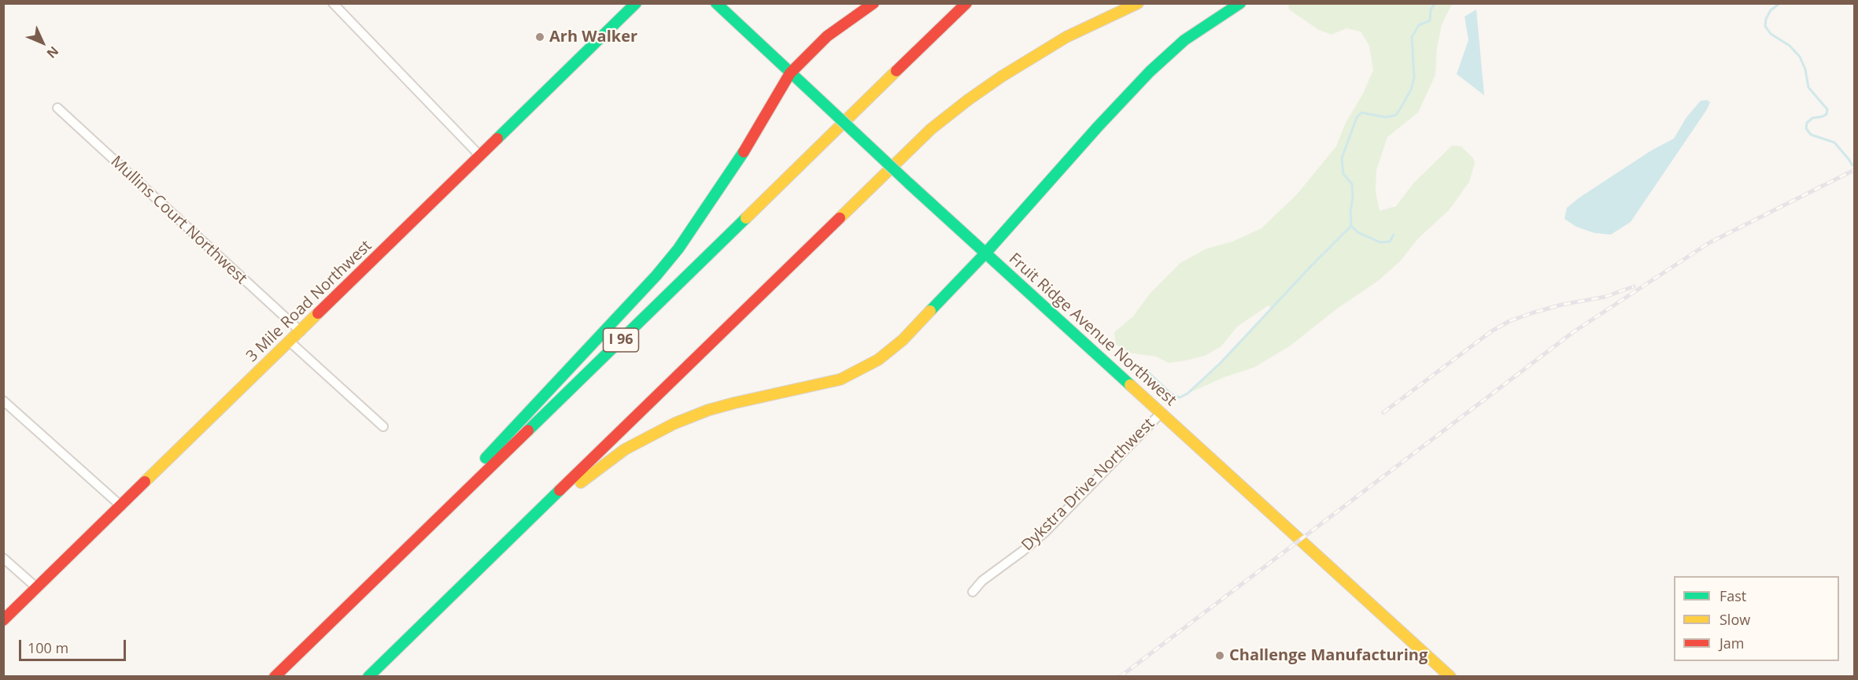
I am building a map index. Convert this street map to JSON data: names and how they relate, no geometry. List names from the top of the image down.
{
  "streets": {
    "main road": ["3 Mile Road Northwest", "Fruit Ridge Avenue Northwest", "I 96"],
    "street": ["Mullins Court Northwest", "Dykstra Drive Northwest"]
  },
  "crossings": [
    ["Mullins Court Northwest", "3 Mile Road Northwest"],
    ["Fruit Ridge Avenue Northwest", "Dykstra Drive Northwest"]
  ],
  "places": ["Arh Walker", "Challenge Manufacturing"],
  "legend": ["Fast", "Slow", "Jam"],
  "scale_bar": "100 m",
  "north": "bottom right"
}
